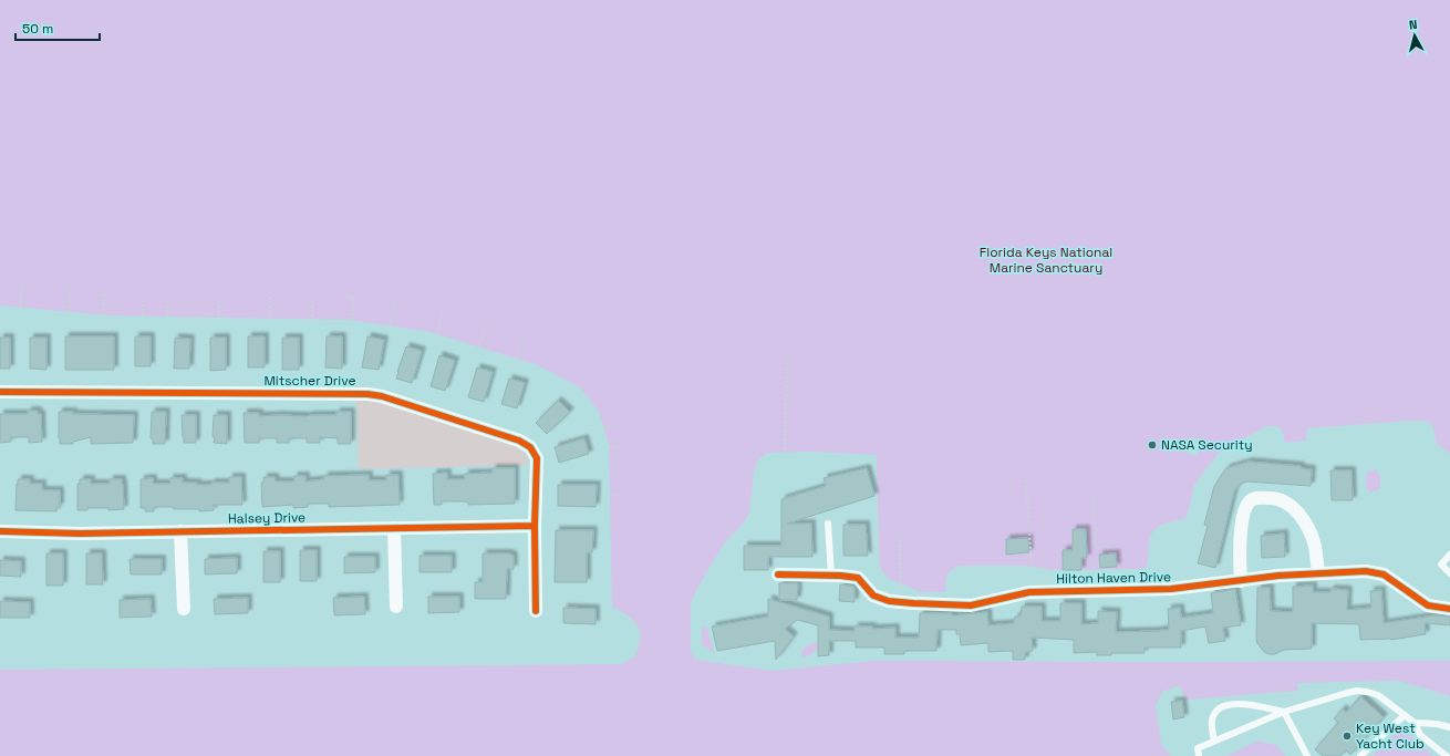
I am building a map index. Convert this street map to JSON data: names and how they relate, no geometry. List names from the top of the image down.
{
  "streets": {
    "street": ["Mitscher Drive", "Halsey Drive", "Hilton Haven Drive"]
  },
  "crossings": [
    ["Mitscher Drive", "Halsey Drive"]
  ],
  "parks": ["Florida Keys National Marine Sanctuary"],
  "places": ["NASA Security", "Key West Yacht Club"],
  "scale_bar": "50 m",
  "north": "top"
}
